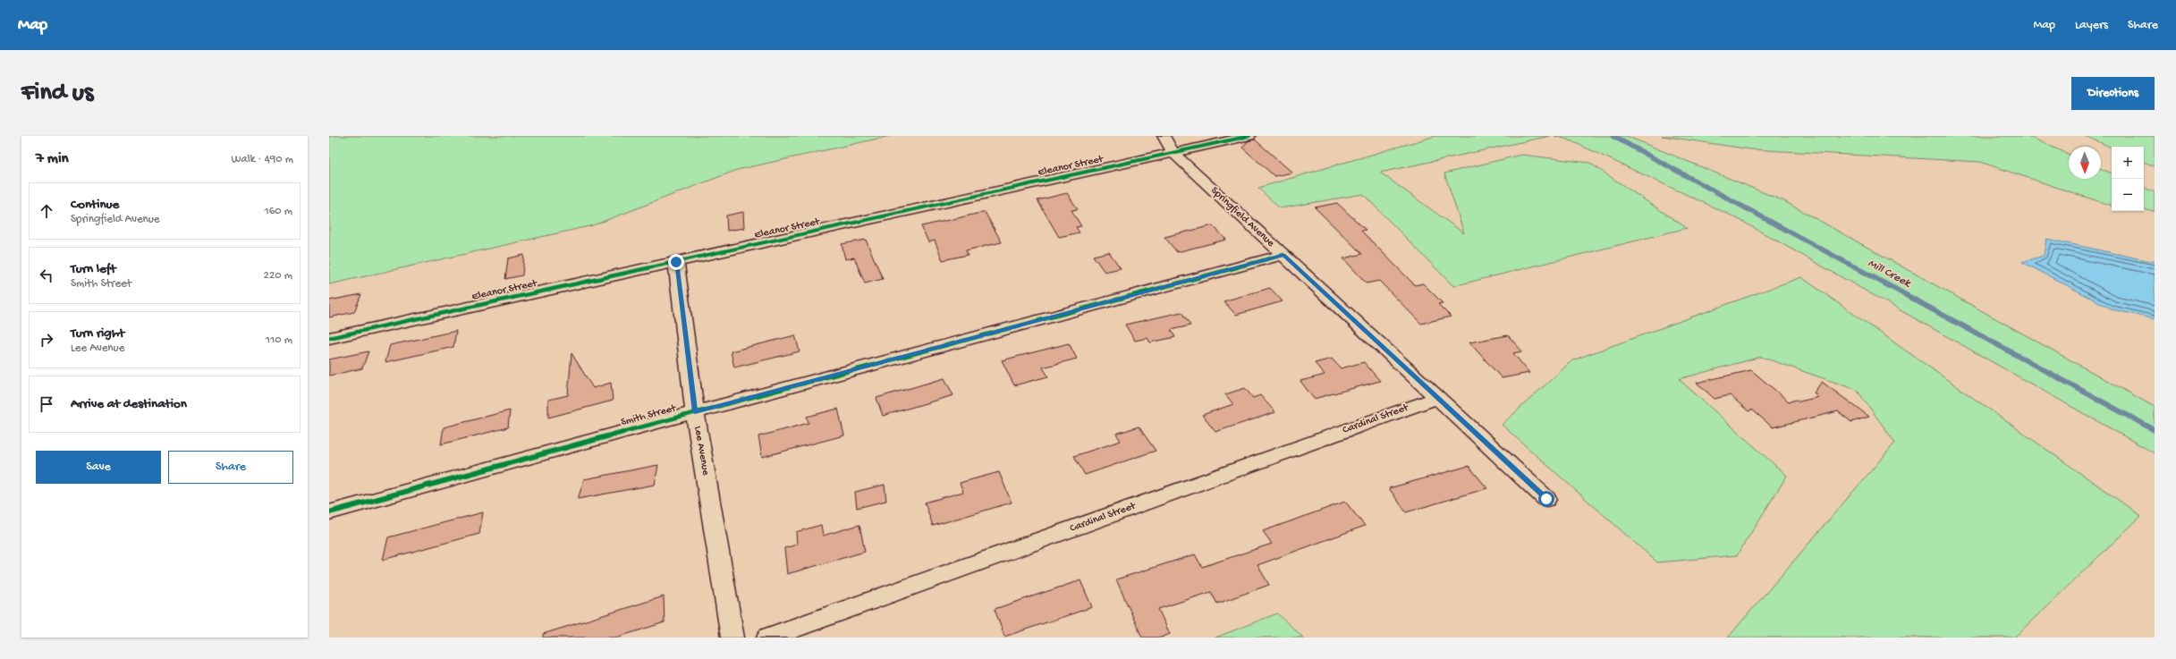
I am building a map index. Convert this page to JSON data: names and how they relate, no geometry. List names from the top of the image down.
{
  "streets": {
    "street": [
      "Eleanor Street",
      "Springfield Avenue",
      "Smith Street",
      "Cardinal Street",
      "Lee Avenue"
    ]
  },
  "crossings": [
    ["Eleanor Street", "Springfield Avenue"],
    ["Eleanor Street", "Lee Avenue"],
    ["Springfield Avenue", "Smith Street"],
    ["Springfield Avenue", "Cardinal Street"],
    ["Smith Street", "Lee Avenue"]
  ],
  "water": ["Mill Creek"],
  "north": "bottom",
  "page": {
    "header": "Map",
    "nav": ["Map", "Layers", "Share"],
    "buttons": [
      "Directions",
      ["Save", "Share"]
    ],
    "title": "Find us",
    "heading": ["7 min", "Walk · 490 m"],
    "map_buttons": ["+", "−"],
    "list": [
      ["Continue", "Springfield Avenue", "160 m"],
      ["Turn left", "Smith Street", "220 m"],
      ["Turn right", "Lee Avenue", "110 m"],
      "Arrive at destination"
    ]
  }
}
